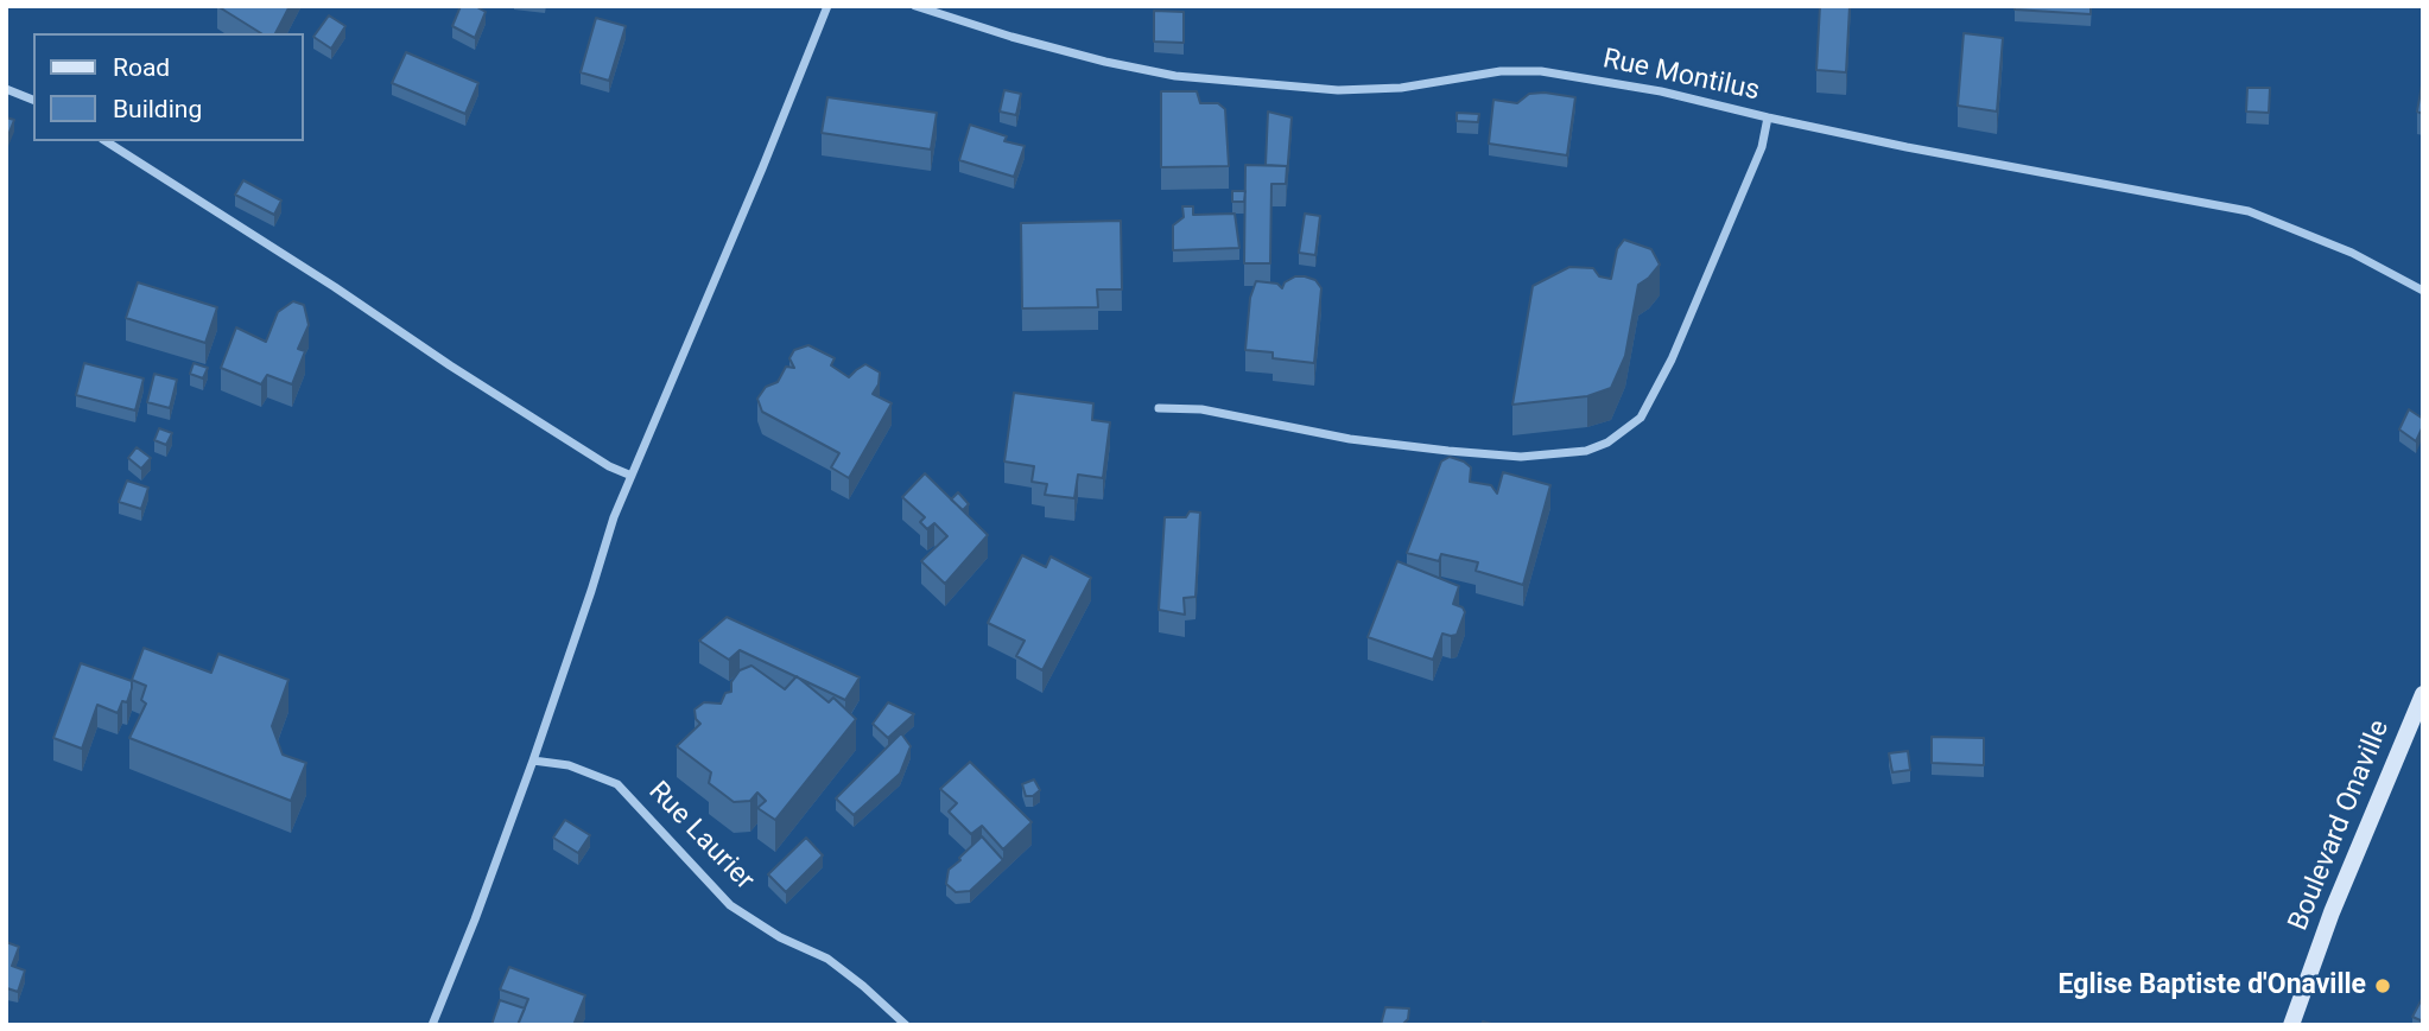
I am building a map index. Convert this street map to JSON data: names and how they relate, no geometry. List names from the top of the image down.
{
  "streets": {
    "street": ["Rue Montilus", "Boulevard Onaville", "Rue Laurier"]
  },
  "places": ["Eglise Baptiste d'Onaville"],
  "legend": ["Road", "Building"]
}
